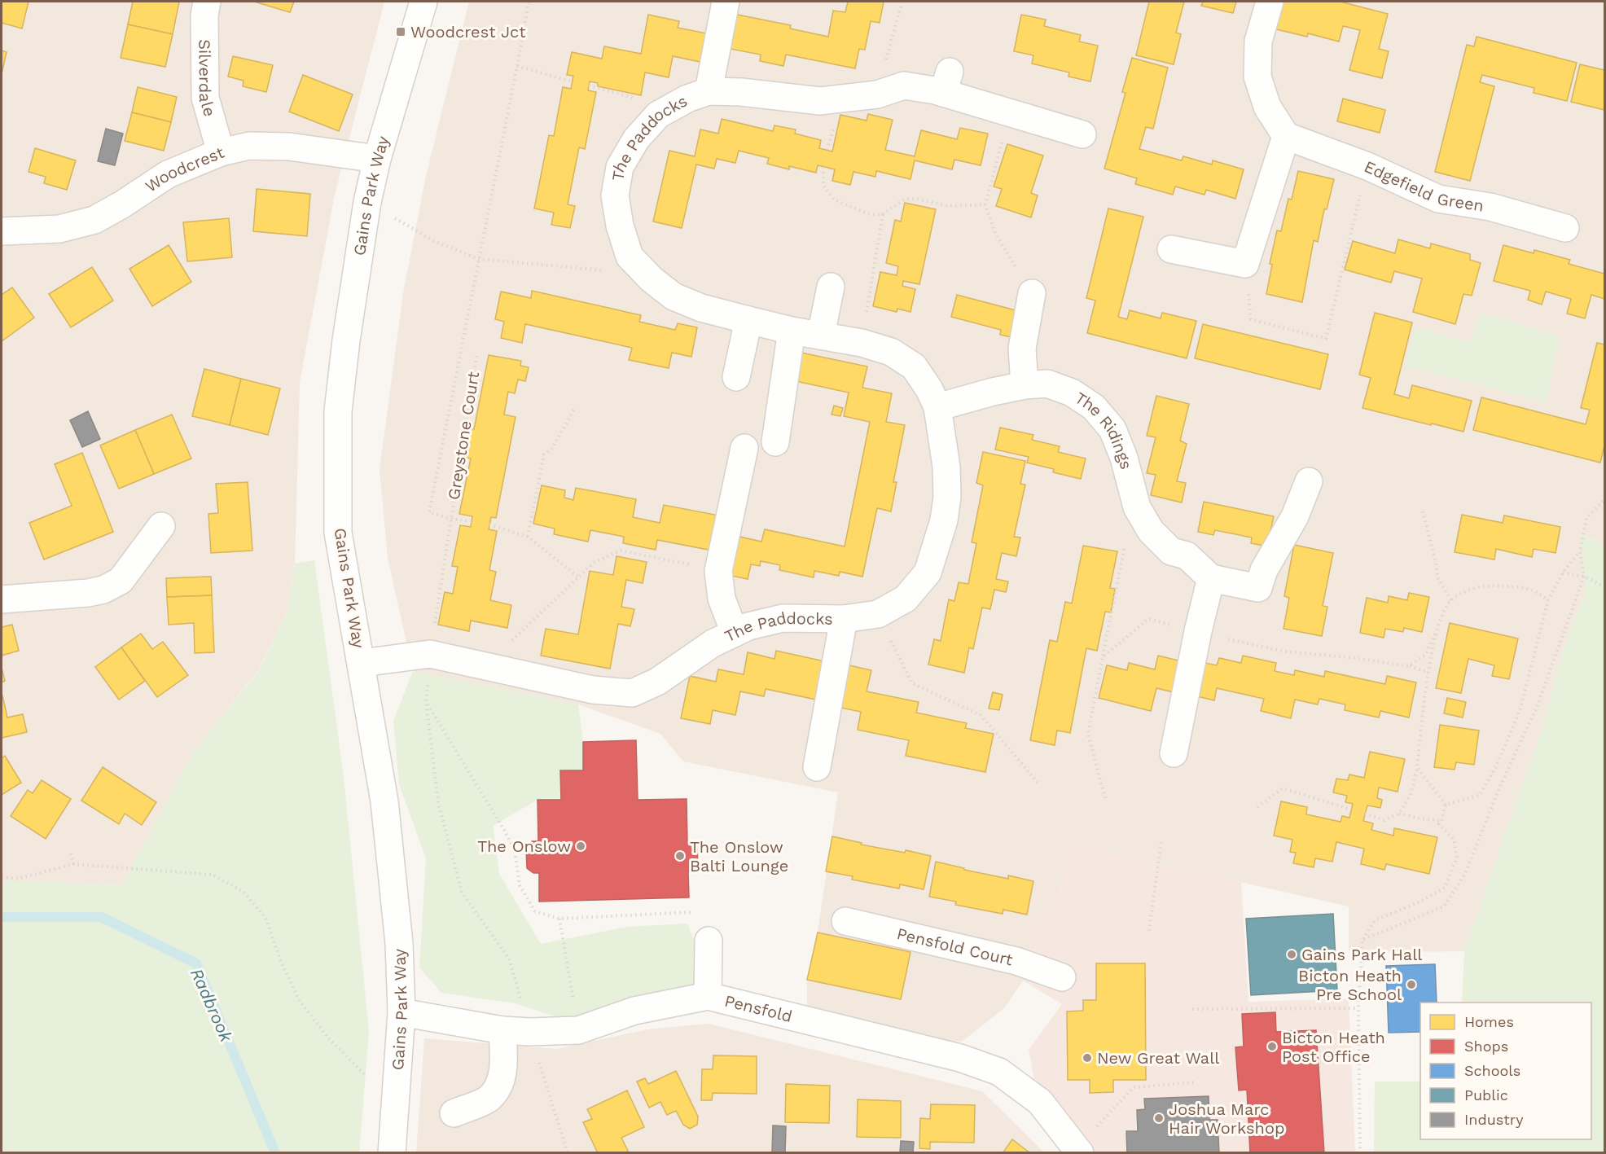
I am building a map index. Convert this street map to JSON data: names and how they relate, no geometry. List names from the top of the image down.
{
  "streets": {
    "street": [
      "Silverdale",
      "The Paddocks",
      "Woodcrest",
      "Edgefield Green",
      "Gains Park Way",
      "The Ridings",
      "Pensfold Court",
      "Pensfold"
    ],
    "path": ["Greystone Court"]
  },
  "crossings": [
    ["Silverdale", "Woodcrest"],
    ["The Paddocks", "Gains Park Way"],
    ["The Paddocks", "The Ridings"],
    ["The Paddocks", "Greystone Court"],
    ["Woodcrest", "Gains Park Way"],
    ["Gains Park Way", "Pensfold"],
    ["Greystone Court", "Pensfold"]
  ],
  "water": ["Radbrook"],
  "places": {
    "transit": ["Woodcrest Jct"],
    "other": [
      "The Onslow",
      "The Onslow Balti Lounge",
      "Gains Park Hall",
      "Bicton Heath Pre School",
      "Bicton Heath Post Office",
      "New Great Wall",
      "Joshua Marc Hair Workshop"
    ]
  },
  "legend": [
    "Homes",
    "Shops",
    "Schools",
    "Public",
    "Industry"
  ]
}
